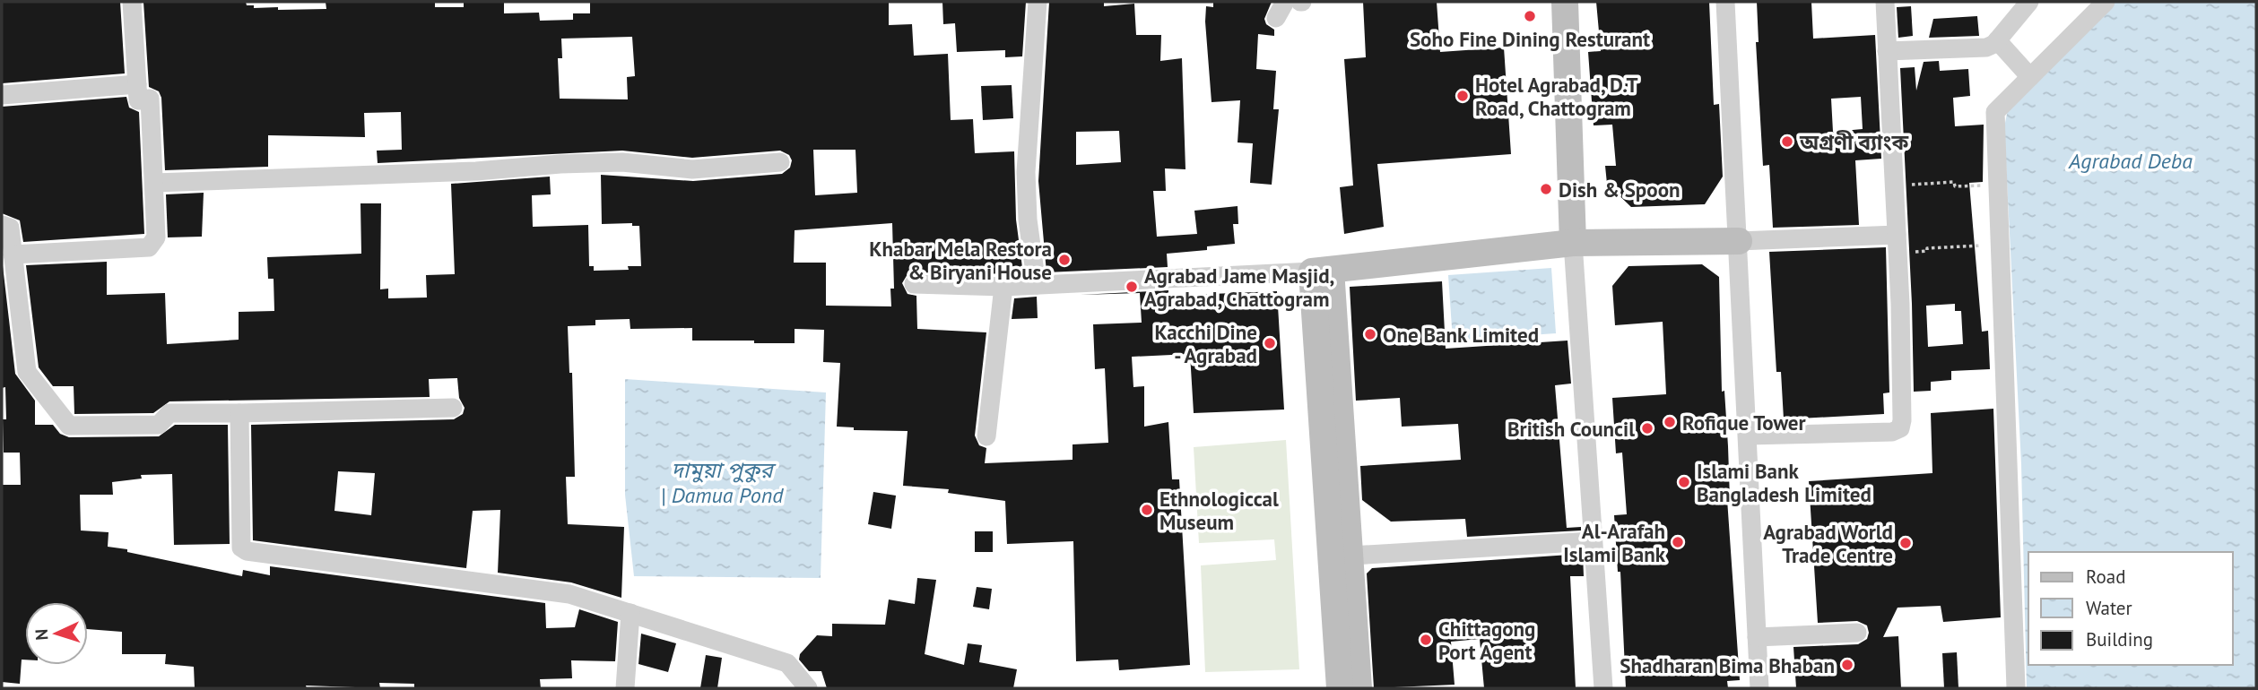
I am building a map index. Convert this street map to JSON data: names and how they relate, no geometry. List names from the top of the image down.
{
  "water": ["Agrabad Deba", "দামুয়া পুকুর | Damua Pond"],
  "places": [
    "Soho Fine Dining Resturant",
    "Hotel Agrabad, D.T Road, Chattogram",
    "অগ্রণী ব্যাংক",
    "Dish & Spoon",
    "Khabar Mela Restora & Biryani House",
    "Agrabad Jame Masjid, Agrabad, Chattogram",
    "One Bank Limited",
    "Kacchi Dine - Agrabad",
    "Rofique Tower",
    "British Council",
    "Islami Bank Bangladesh Limited",
    "Ethnologiccal Museum",
    "Al-Arafah Islami Bank",
    "Agrabad World Trade Centre",
    "Chittagong Port Agent",
    "Shadharan Bima Bhaban"
  ],
  "legend": ["Road", "Water", "Building"],
  "north": "left"
}
